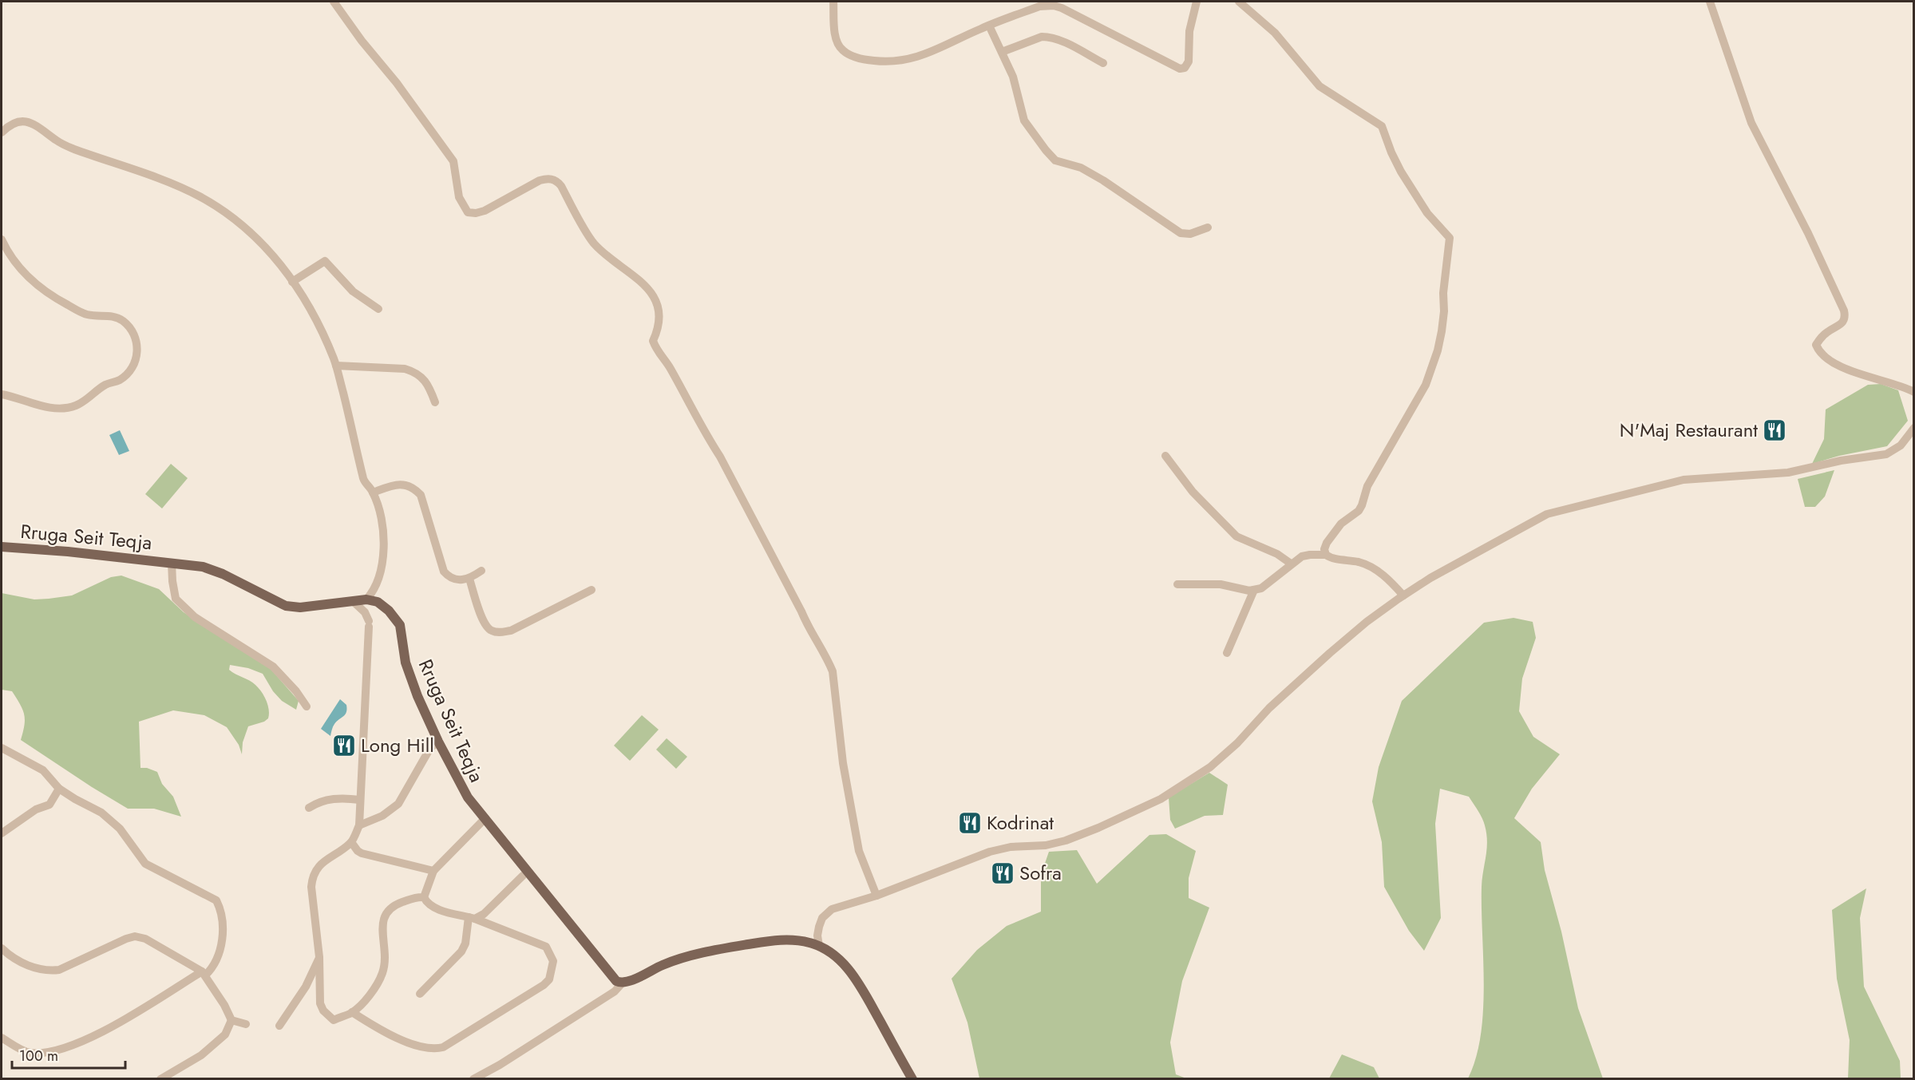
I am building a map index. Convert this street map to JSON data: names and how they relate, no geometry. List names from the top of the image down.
{
  "streets": {
    "main road": ["Rruga Seit Teqja"]
  },
  "places": {
    "restaurant": [
      "N'Maj Restaurant",
      "Long Hill",
      "Kodrinat",
      "Sofra"
    ]
  },
  "scale_bar": "100 m"
}
